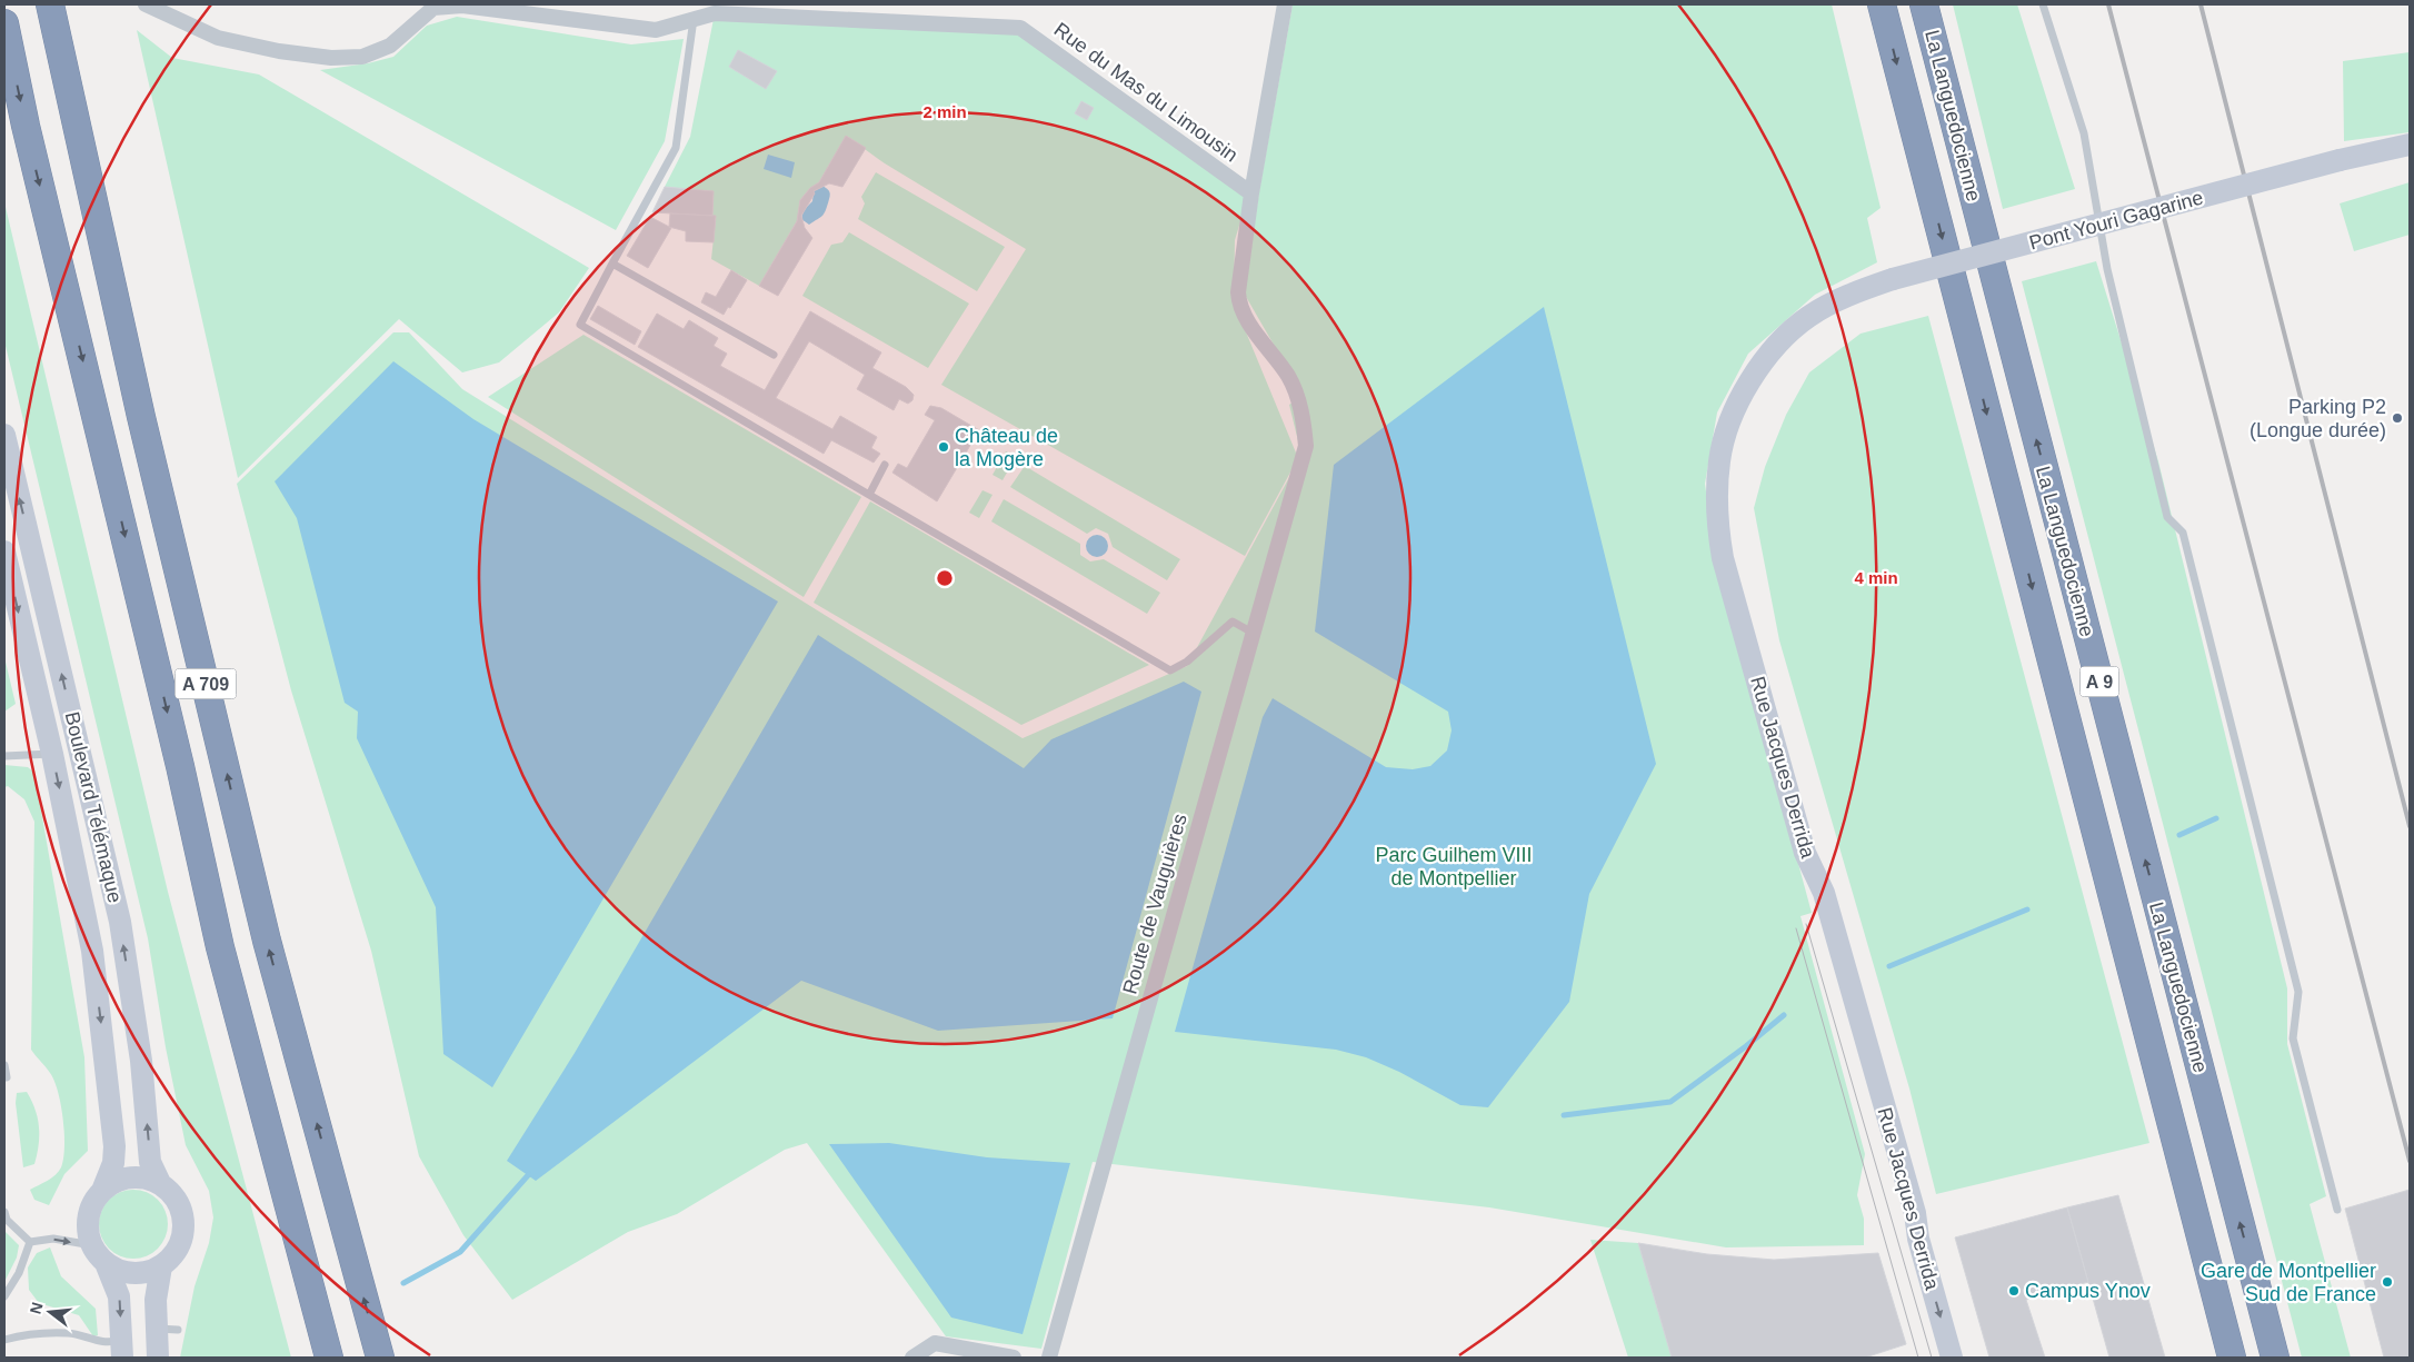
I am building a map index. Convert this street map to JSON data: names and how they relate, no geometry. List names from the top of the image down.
{
  "streets": {
    "highway": ["La Languedocienne", "A 9", "A 709"],
    "main road": ["Pont Youri Gagarine", "Rue Jacques Derrida", "Boulevard Télémaque"],
    "street": ["Rue du Mas du Limousin", "Route de Vauguières"]
  },
  "crossings": [
    ["Rue du Mas du Limousin", "Route de Vauguières"],
    ["Pont Youri Gagarine", "Rue Jacques Derrida"]
  ],
  "one_way": ["Rue Jacques Derrida"],
  "parks": ["Parc Guilhem VIII de Montpellier"],
  "places": [
    "Parking P2 (Longue durée)",
    "Château de la Mogère",
    "Gare de Montpellier Sud de France",
    "Campus Ynov"
  ],
  "north": "left",
  "rings": ["2 min", "4 min"]
}
